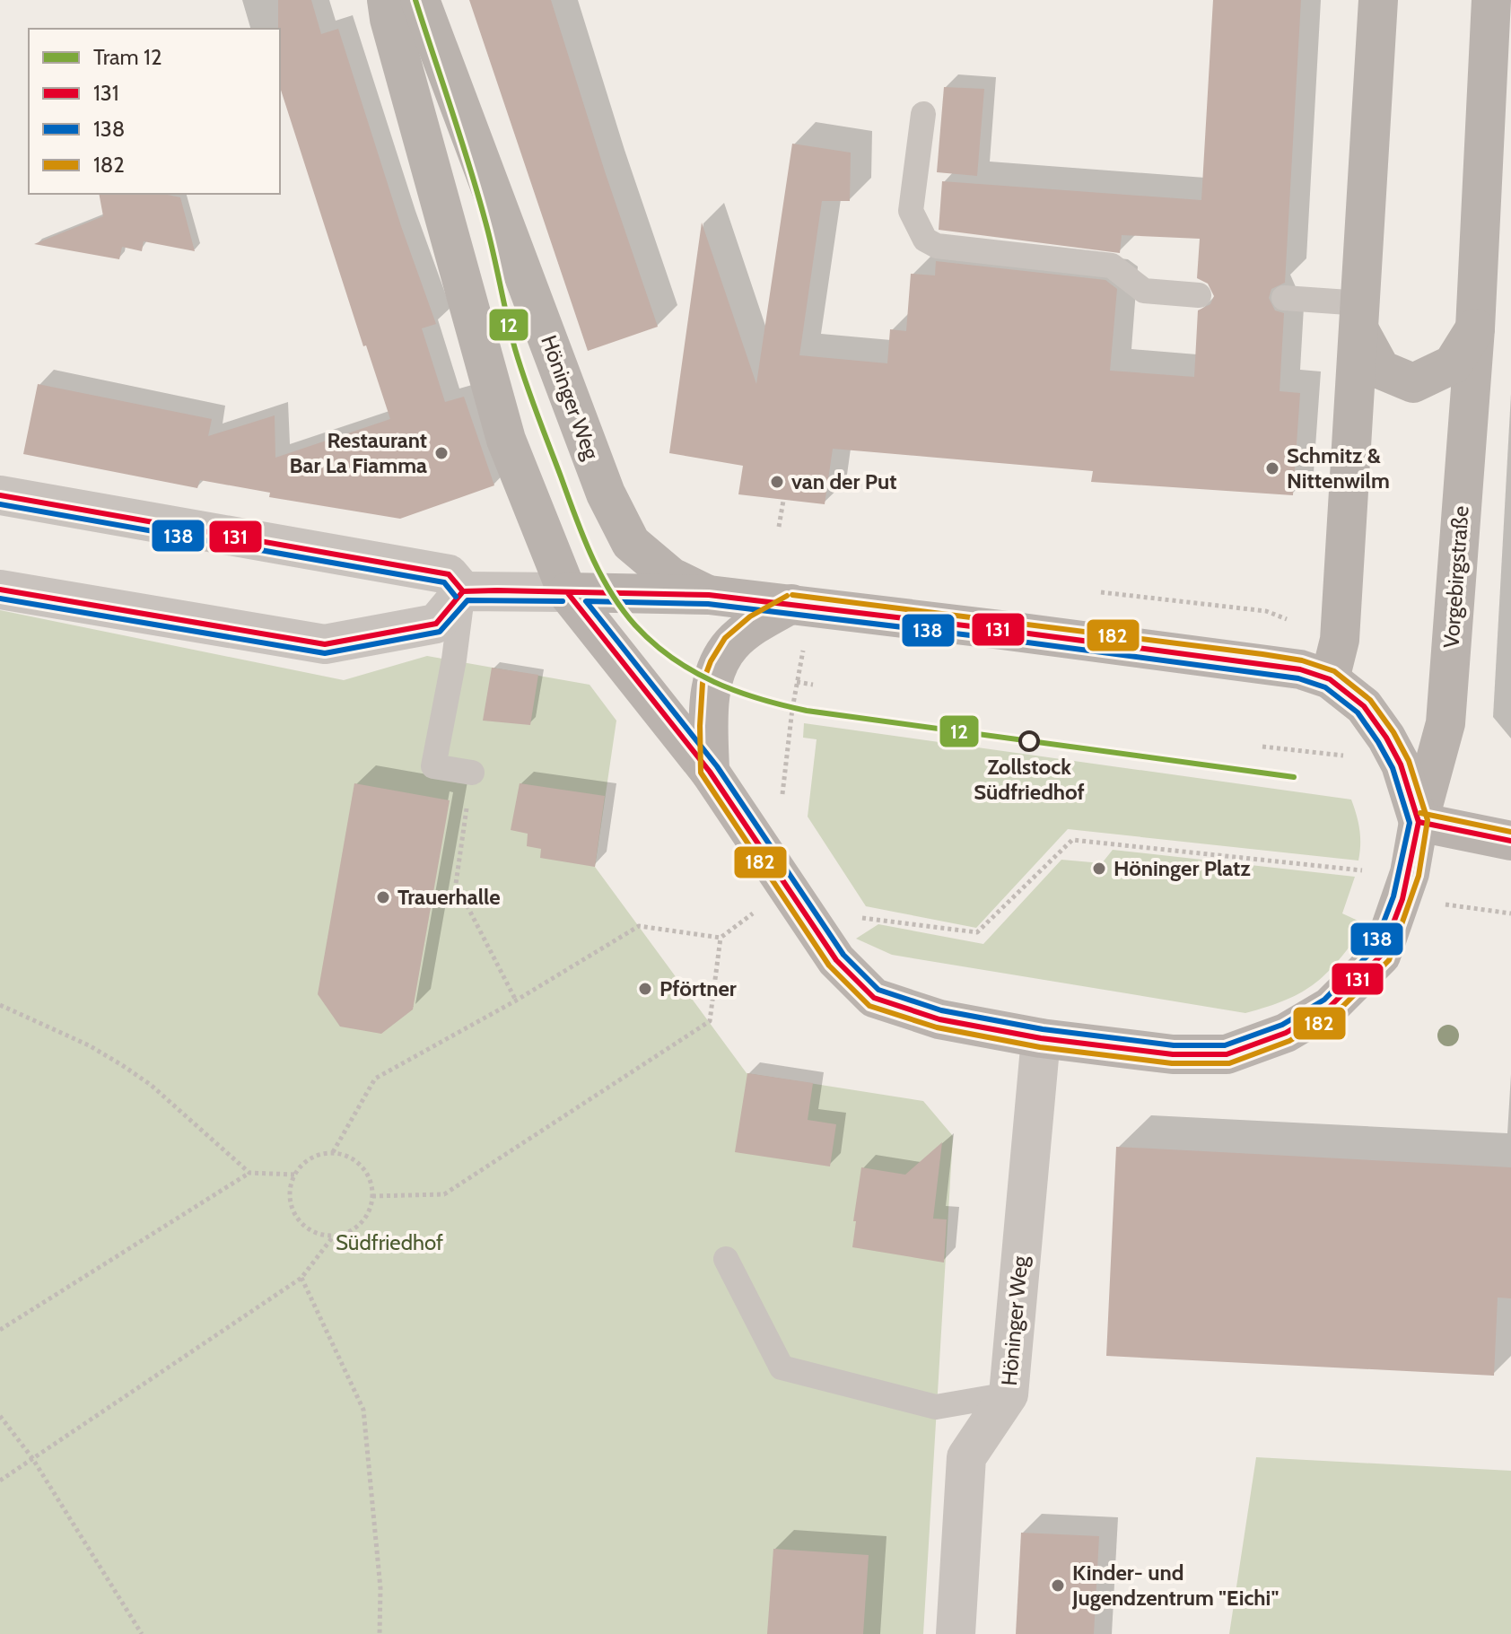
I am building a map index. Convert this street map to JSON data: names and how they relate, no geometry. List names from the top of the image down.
{
  "streets": {
    "street": ["Höninger Weg", "Vorgebirgstraße"]
  },
  "parks": ["Südfriedhof"],
  "places": [
    "Restaurant Bar La Fiamma",
    "Schmitz & Nittenwilm",
    "van der Put",
    "Zollstock Südfriedhof",
    "Höninger Platz",
    "Trauerhalle",
    "Pförtner",
    "Kinder- und Jugendzentrum \"Eichi\""
  ],
  "lines": [
    "tram line 12",
    "transit line 131",
    "transit line 138",
    "transit line 182"
  ],
  "legend": [
    "Tram 12",
    "131",
    "138",
    "182"
  ]
}
